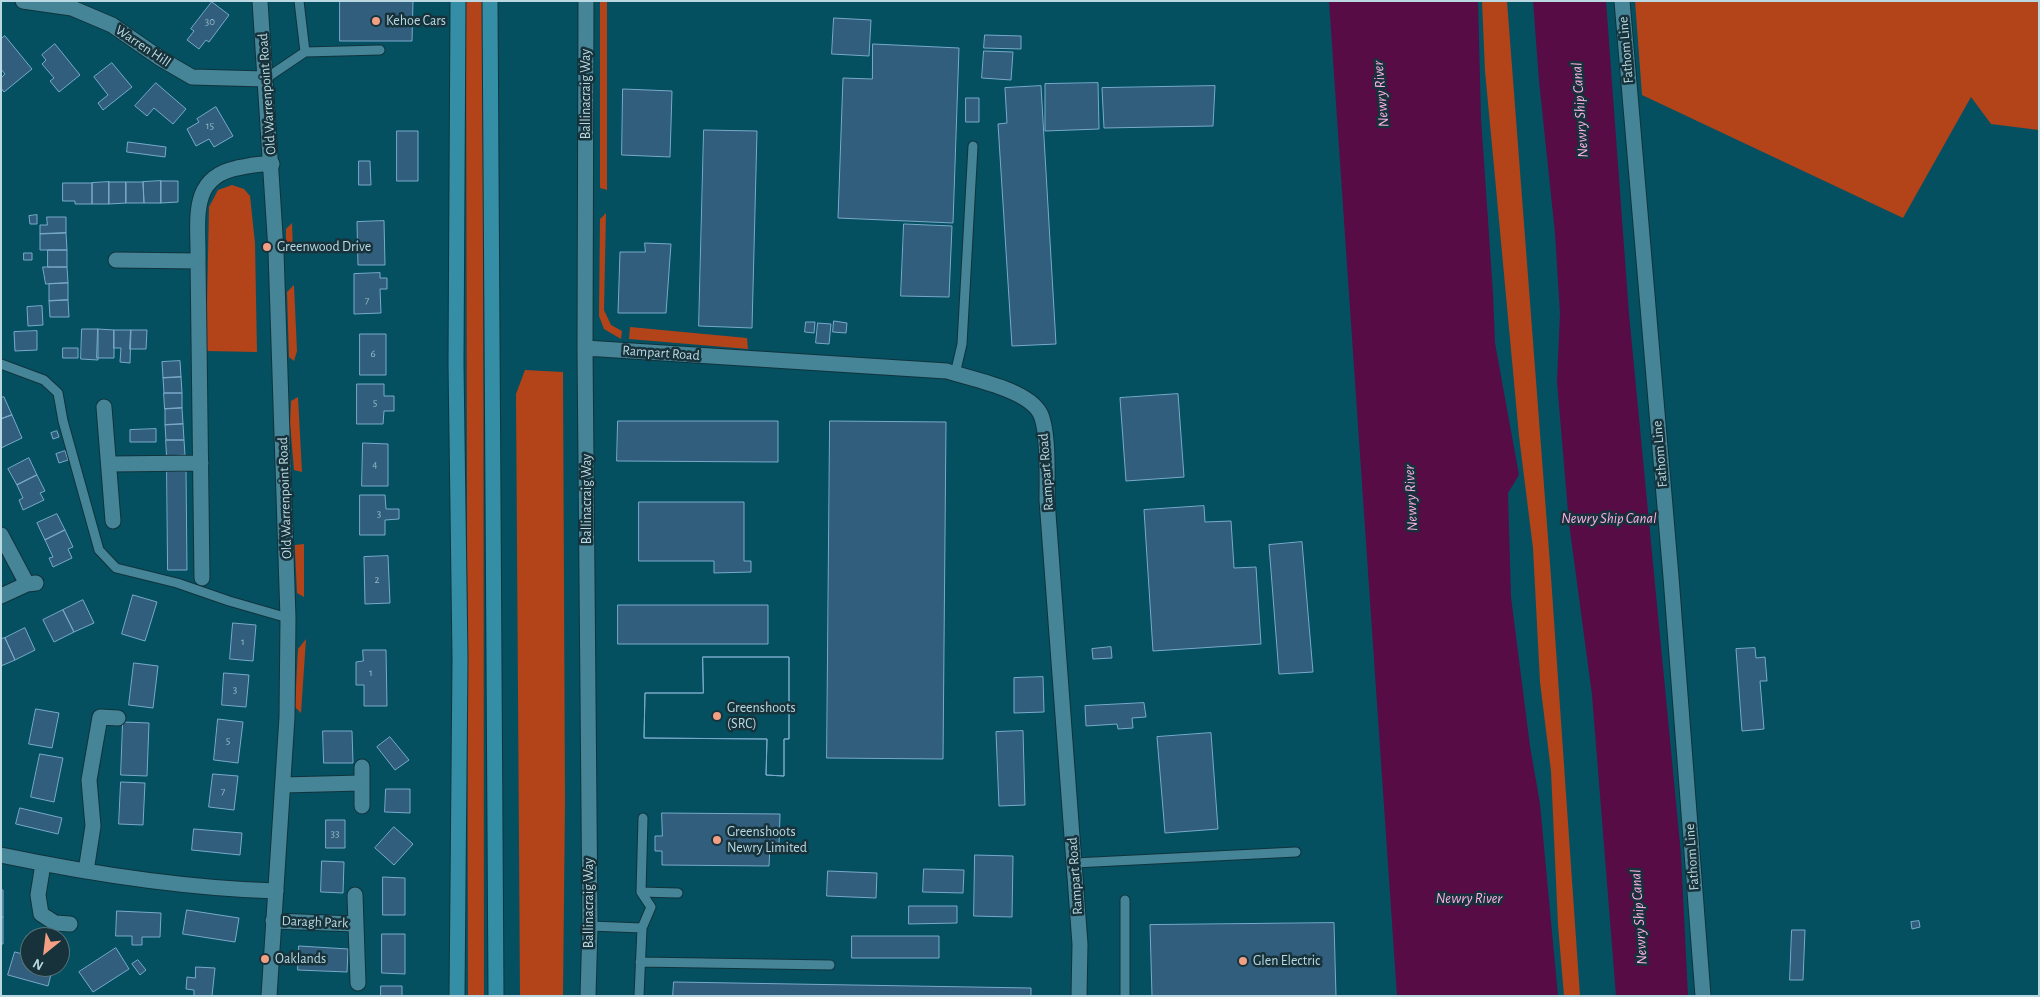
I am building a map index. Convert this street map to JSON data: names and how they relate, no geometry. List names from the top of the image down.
{
  "streets": {
    "street": [
      "Warren Hill",
      "Fathom Line",
      "Old Warrenpoint Road",
      "Ballinacraig Way",
      "Rampart Road",
      "Daragh Park"
    ]
  },
  "crossings": [
    ["Warren Hill", "Old Warrenpoint Road"],
    ["Old Warrenpoint Road", "Daragh Park"],
    ["Ballinacraig Way", "Rampart Road"]
  ],
  "water": ["Newry River", "Newry Ship Canal"],
  "places": [
    "Kehoe Cars",
    "Greenwood Drive",
    "Greenshoots (SRC)",
    "Greenshoots Newry Limited",
    "Oaklands",
    "Glen Electric"
  ],
  "house_numbers": [
    "30",
    "15",
    "7",
    "6",
    "5",
    "4",
    "3",
    "2",
    "1",
    "1",
    "3",
    "5",
    "7",
    "33"
  ],
  "north": "bottom left"
}
